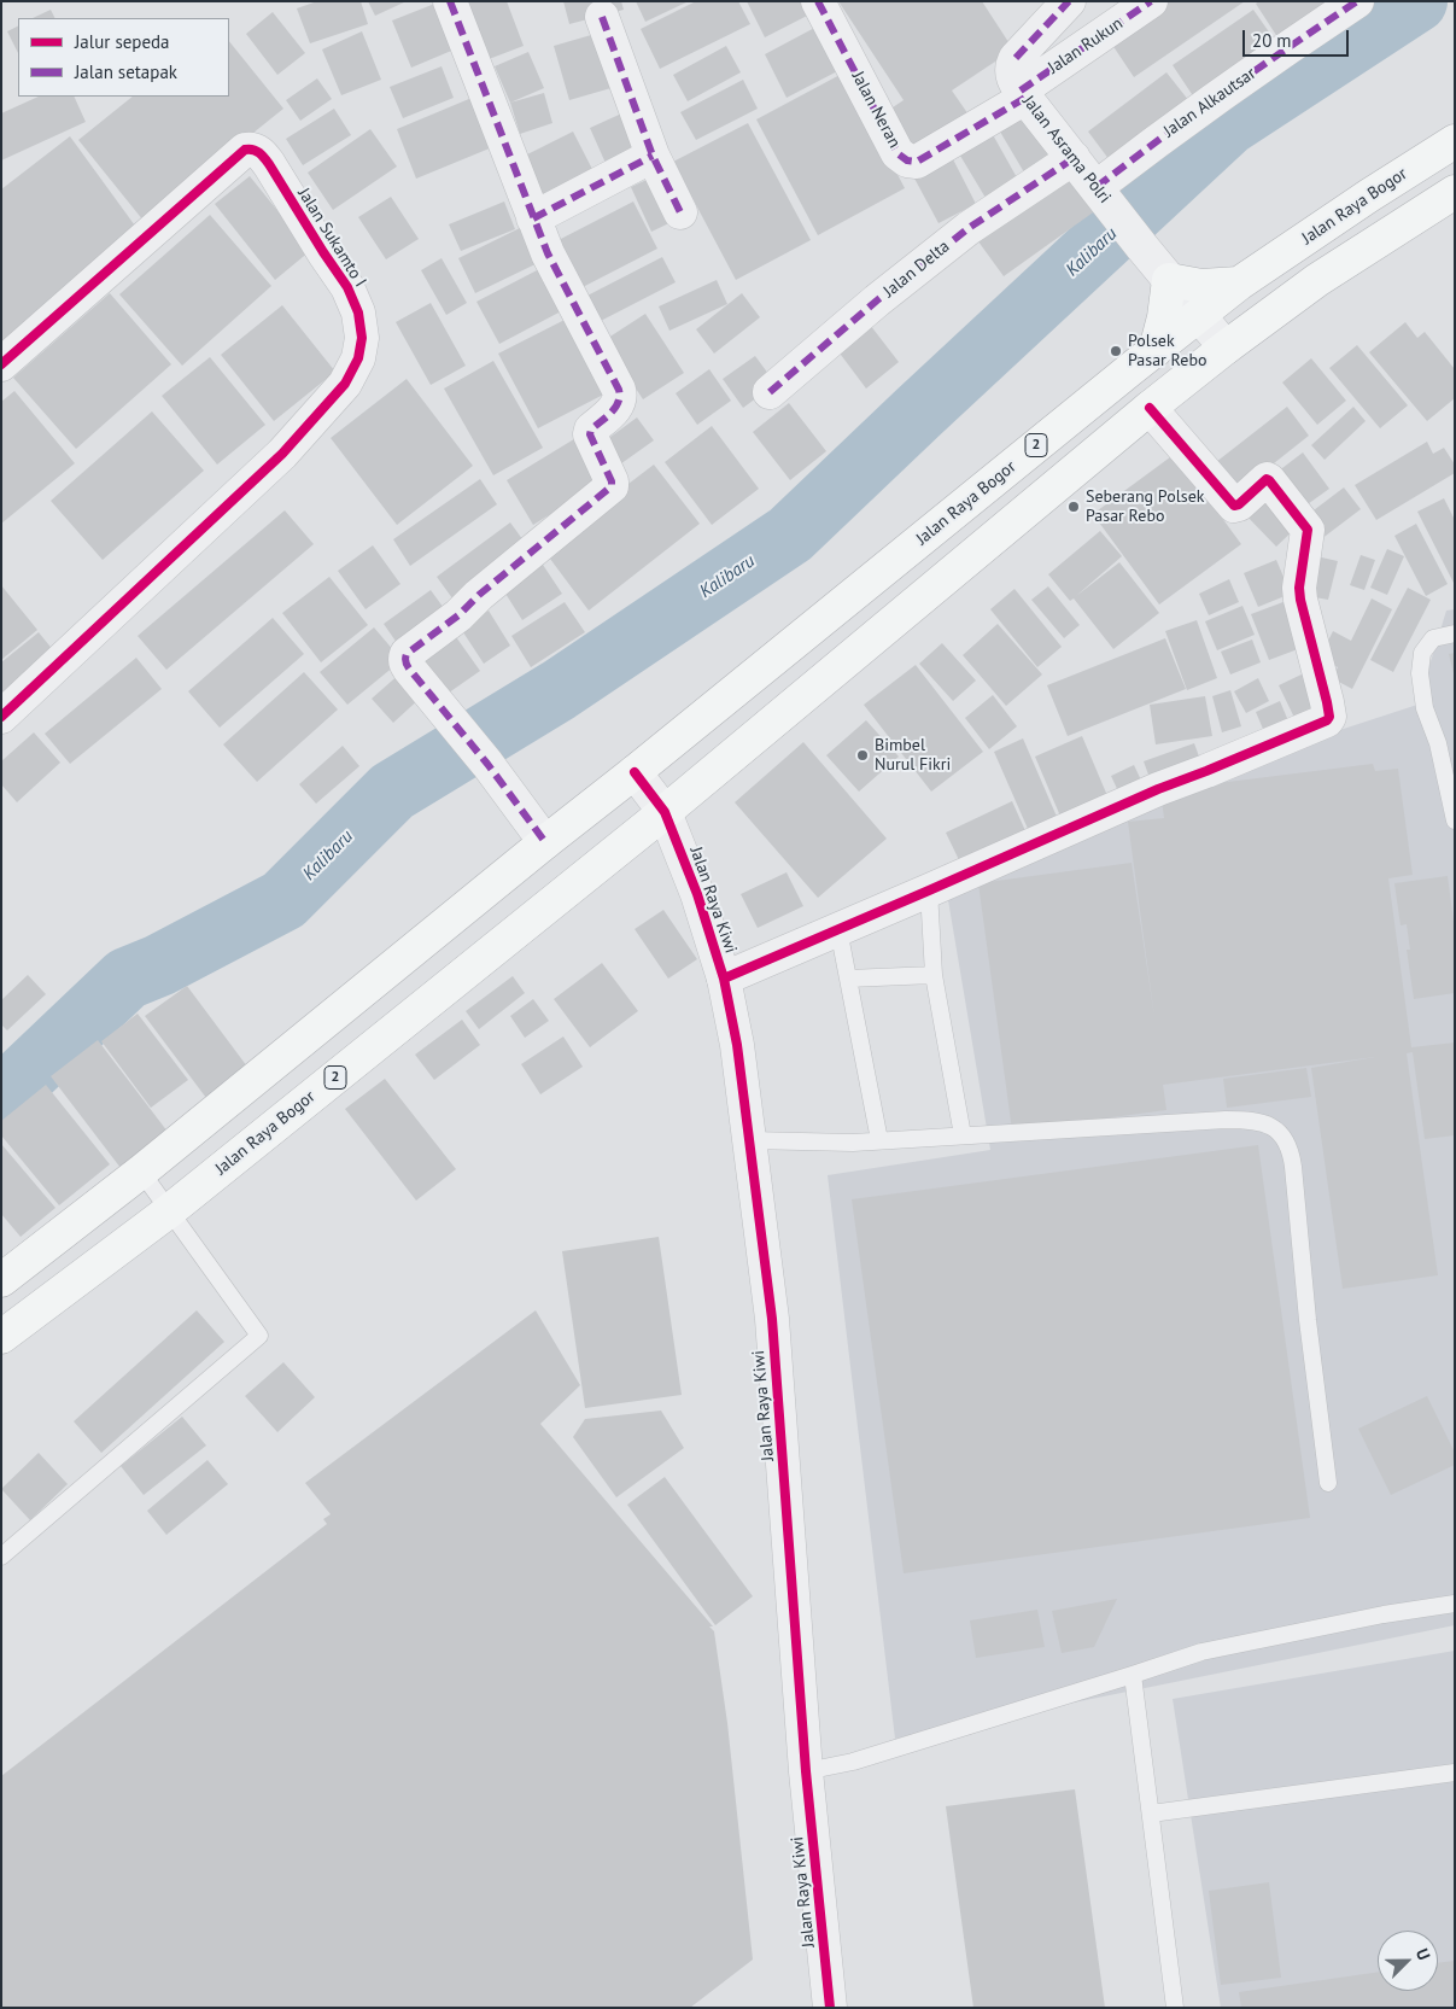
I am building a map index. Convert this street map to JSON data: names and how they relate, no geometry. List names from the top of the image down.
{
  "streets": {
    "highway": ["Jalan Raya Bogor", "2"],
    "street": [
      "Jalan Rukun",
      "Jalan Alkautsar",
      "Jalan Neran",
      "Jalan Asrama Polri",
      "Jalan Sukamto I",
      "Jalan Delta",
      "Jalan Raya Kiwi"
    ]
  },
  "crossings": [
    ["Jalan Rukun", "Jalan Neran"],
    ["Jalan Rukun", "Jalan Asrama Polri"],
    ["Jalan Alkautsar", "Jalan Asrama Polri"],
    ["Jalan Neran", "Jalan Asrama Polri"],
    ["Jalan Asrama Polri", "Jalan Raya Bogor"],
    ["Jalan Asrama Polri", "Jalan Delta"],
    ["Jalan Raya Bogor", "Jalan Raya Kiwi"]
  ],
  "water": ["Kalibaru"],
  "places": ["Polsek Pasar Rebo", "Seberang Polsek Pasar Rebo", "Bimbel Nurul Fikri"],
  "legend": ["Jalur sepeda", "Jalan setapak"],
  "scale_bar": "20 m",
  "north": "top right"
}
